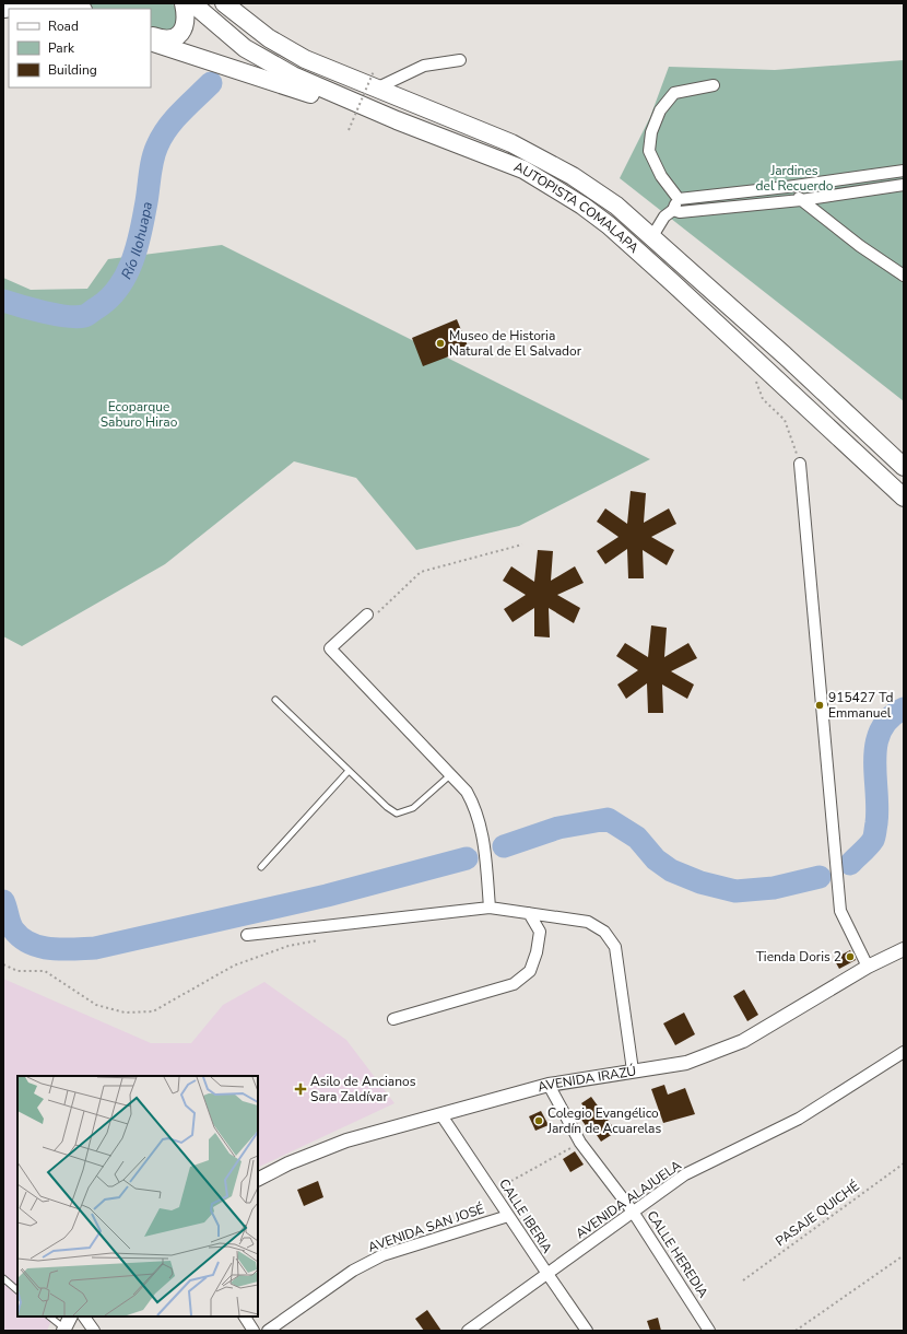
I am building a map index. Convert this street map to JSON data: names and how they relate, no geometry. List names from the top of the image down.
{
  "streets": {
    "highway": ["AUTOPISTA COMALAPA"],
    "street": [
      "AVENIDA IRAZÚ",
      "AVENIDA ALAJUELA",
      "CALLE IBERIA",
      "AVENIDA SAN JOSÉ",
      "CALLE HEREDIA"
    ],
    "path": ["PASAJE QUICHÉ"]
  },
  "crossings": [
    ["AVENIDA IRAZÚ", "CALLE IBERIA"],
    ["AVENIDA IRAZÚ", "CALLE HEREDIA"],
    ["AVENIDA ALAJUELA", "CALLE IBERIA"],
    ["AVENIDA ALAJUELA", "CALLE HEREDIA"],
    ["CALLE IBERIA", "AVENIDA SAN JOSÉ"]
  ],
  "water": ["Río Ilohuapa"],
  "parks": ["Jardines del Recuerdo", "Ecoparque Saburo Hirao"],
  "places": {
    "other": [
      "Museo de Historia Natural de El Salvador",
      "915427 Td Emmanuel",
      "Tienda Doris 2",
      "Colegio Evangélico Jardín de Acuarelas"
    ],
    "health": ["Asilo de Ancianos Sara Zaldívar"]
  },
  "legend": ["Road", "Park", "Building"]
}
